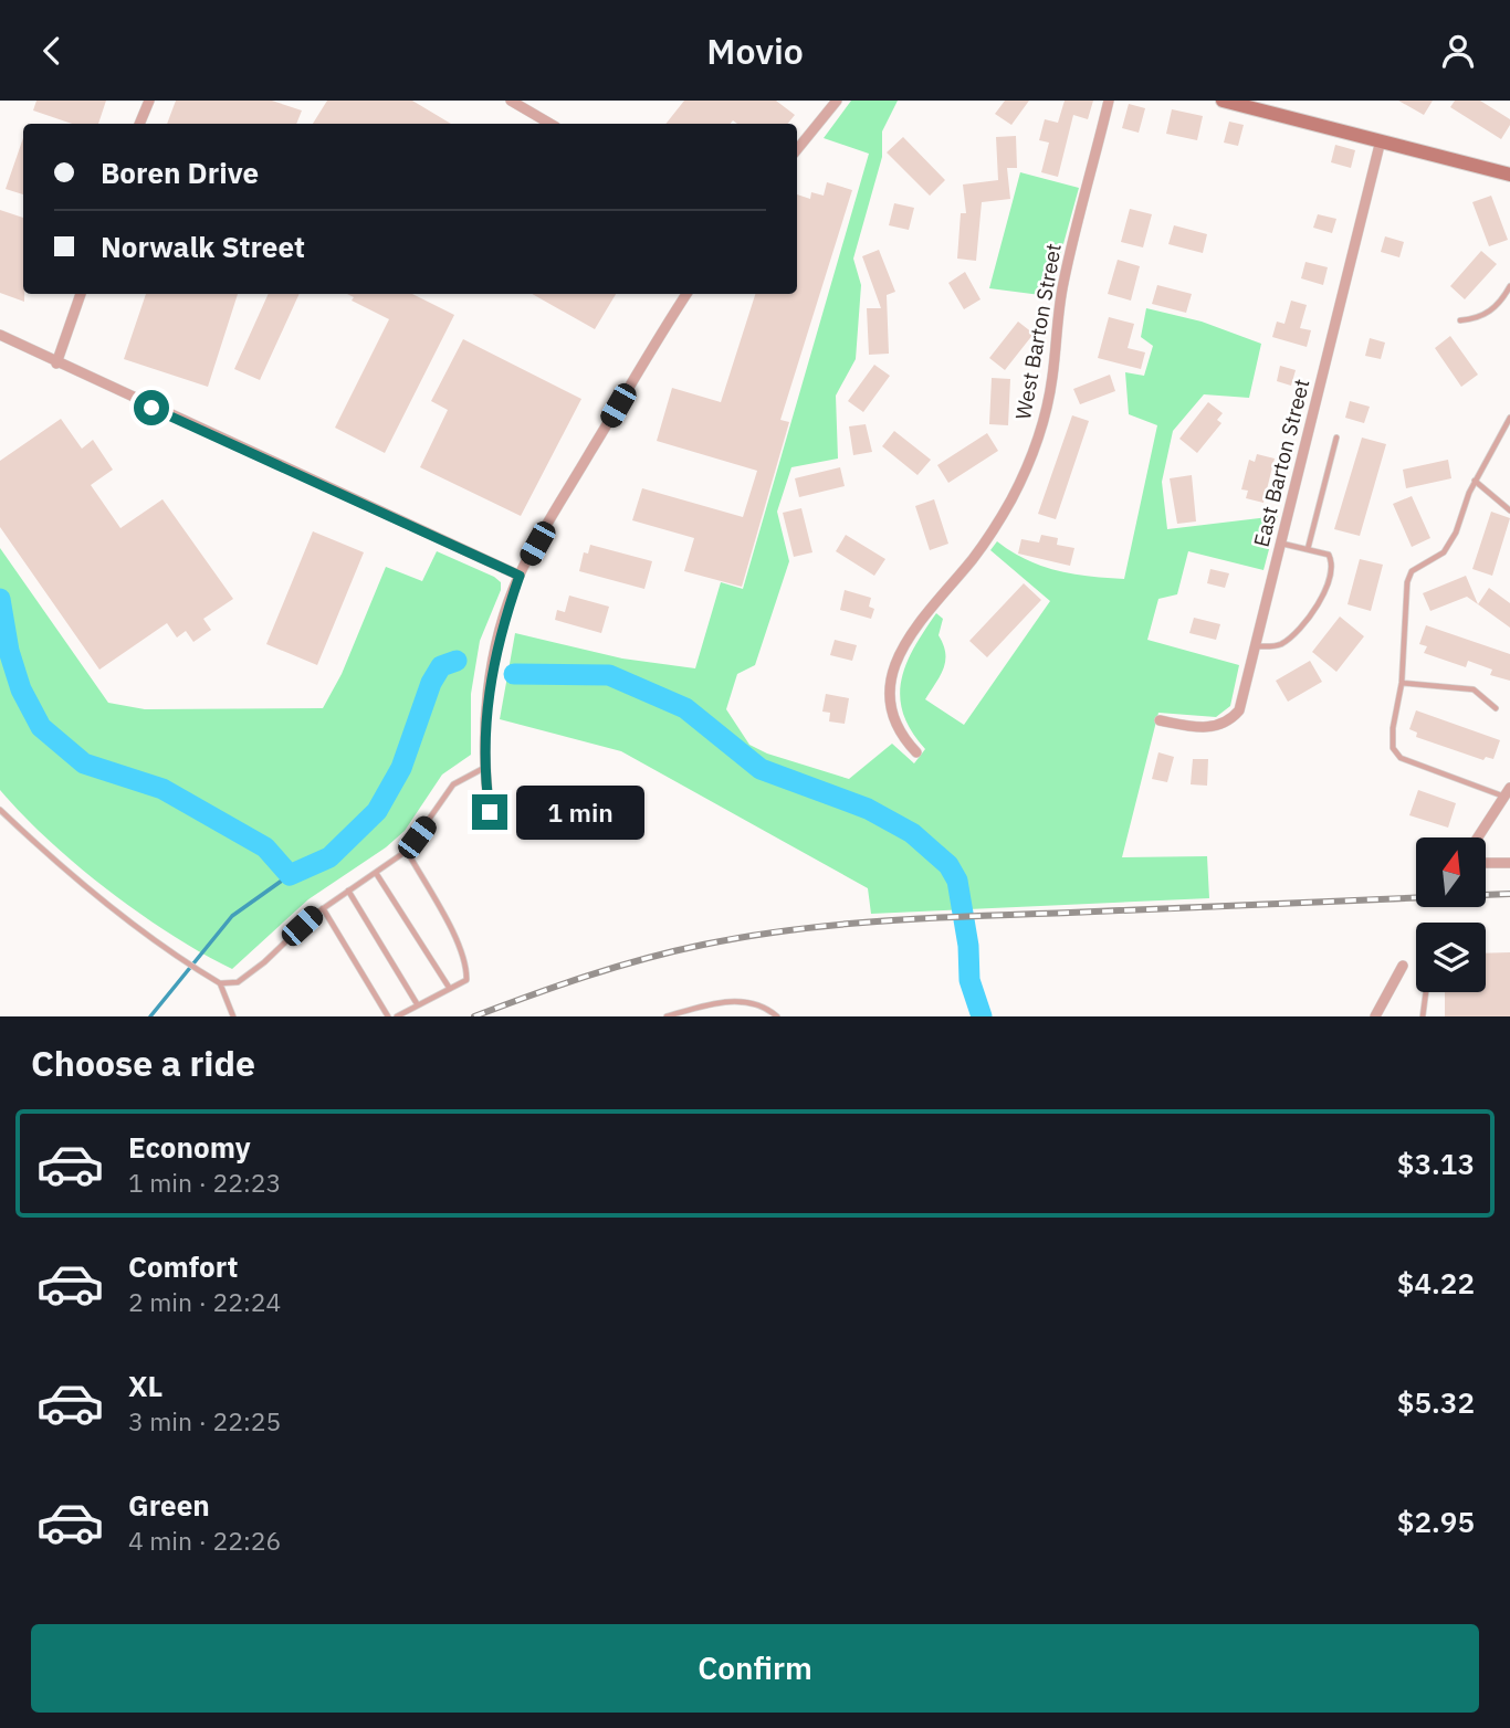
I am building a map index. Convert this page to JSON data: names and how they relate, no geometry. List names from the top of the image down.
{
  "streets": {
    "street": ["West Barton Street", "East Barton Street"]
  },
  "north": "top",
  "page": {
    "header": "Movio",
    "banner": ["Boren Drive", "Norwalk Street"],
    "bubble": "1 min",
    "heading": "Choose a ride",
    "list": [
      {
        "name": "Economy",
        "note": "1 min · 22:23",
        "value": "$3.13"
      },
      {
        "name": "Comfort",
        "note": "2 min · 22:24",
        "value": "$4.22"
      },
      {
        "name": "XL",
        "note": "3 min · 22:25",
        "value": "$5.32"
      },
      {
        "name": "Green",
        "note": "4 min · 22:26",
        "value": "$2.95"
      }
    ],
    "buttons": "Confirm"
  }
}
